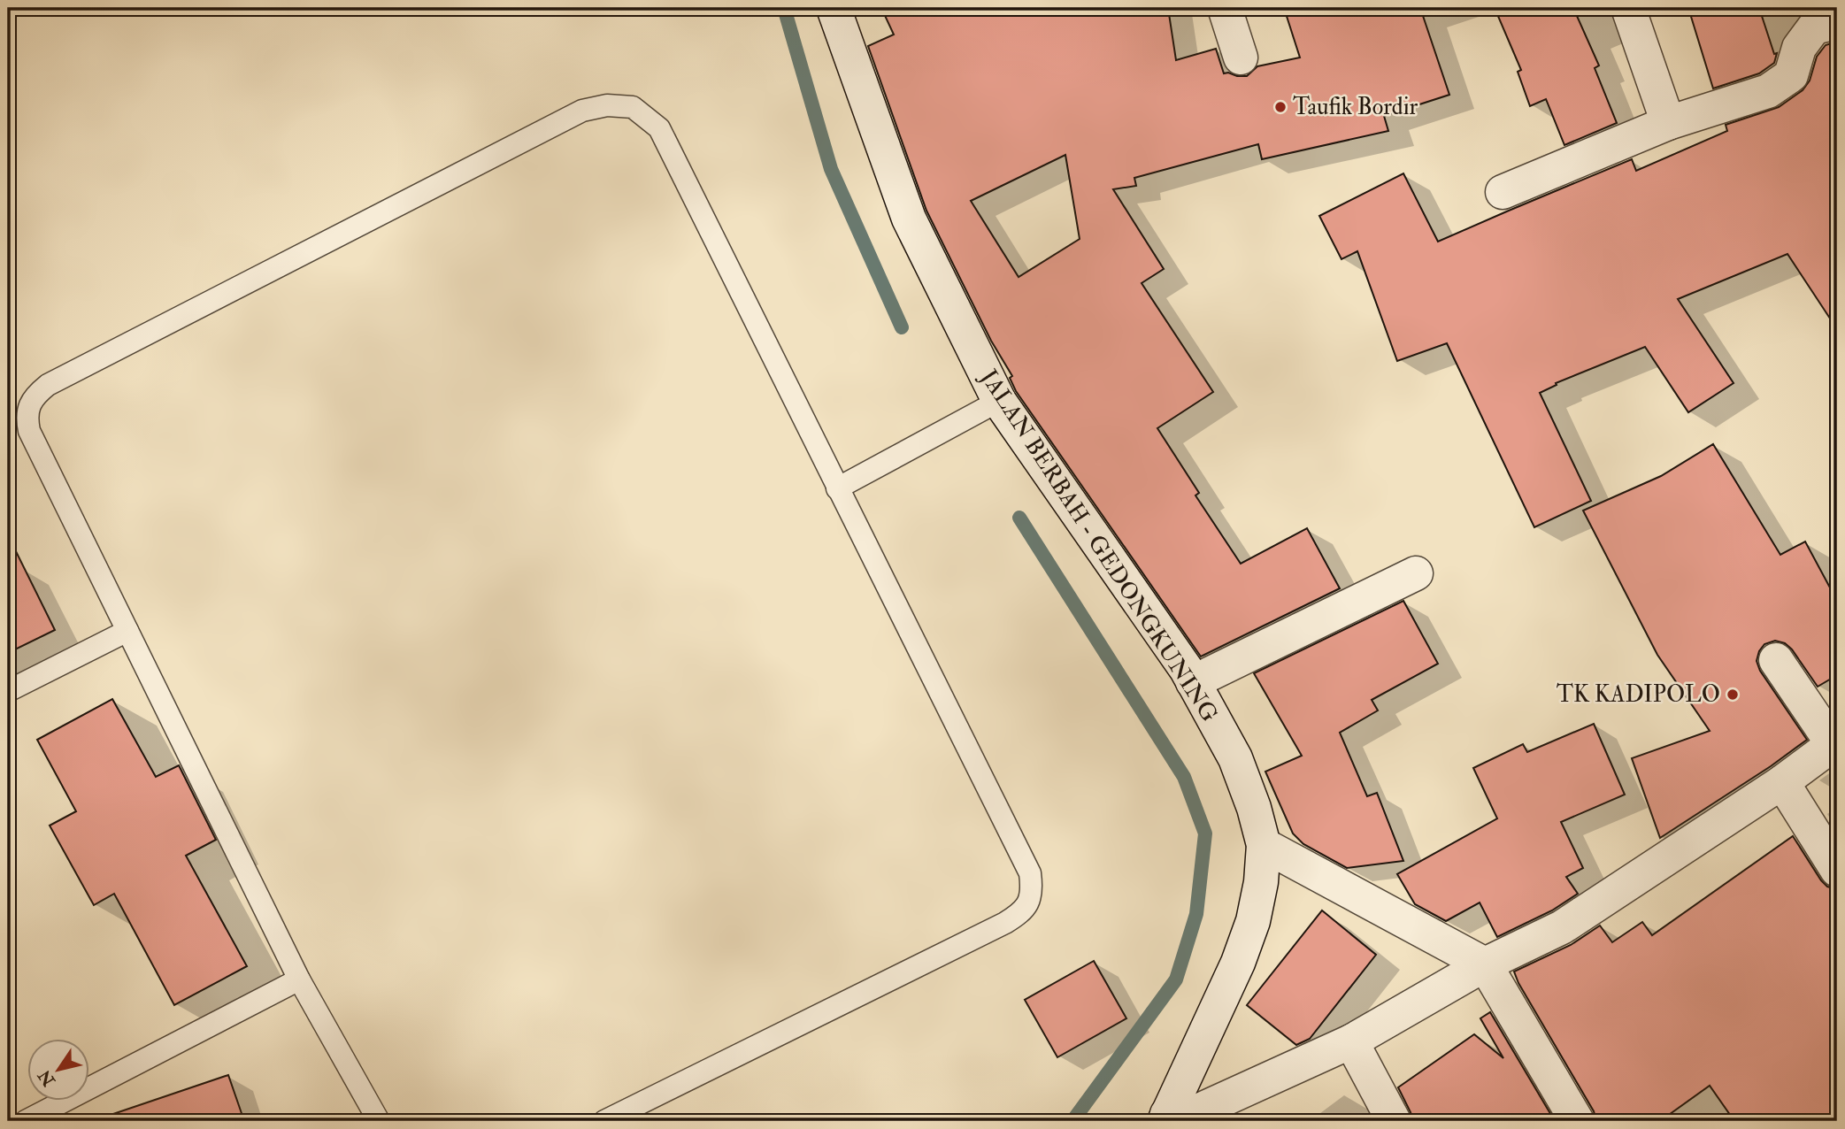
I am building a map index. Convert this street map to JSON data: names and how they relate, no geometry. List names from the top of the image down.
{
  "streets": {
    "street": ["JALAN BERBAH - GEDONGKUNING"]
  },
  "places": ["Taufik Bordir", "TK KADIPOLO"],
  "north": "bottom left"
}
